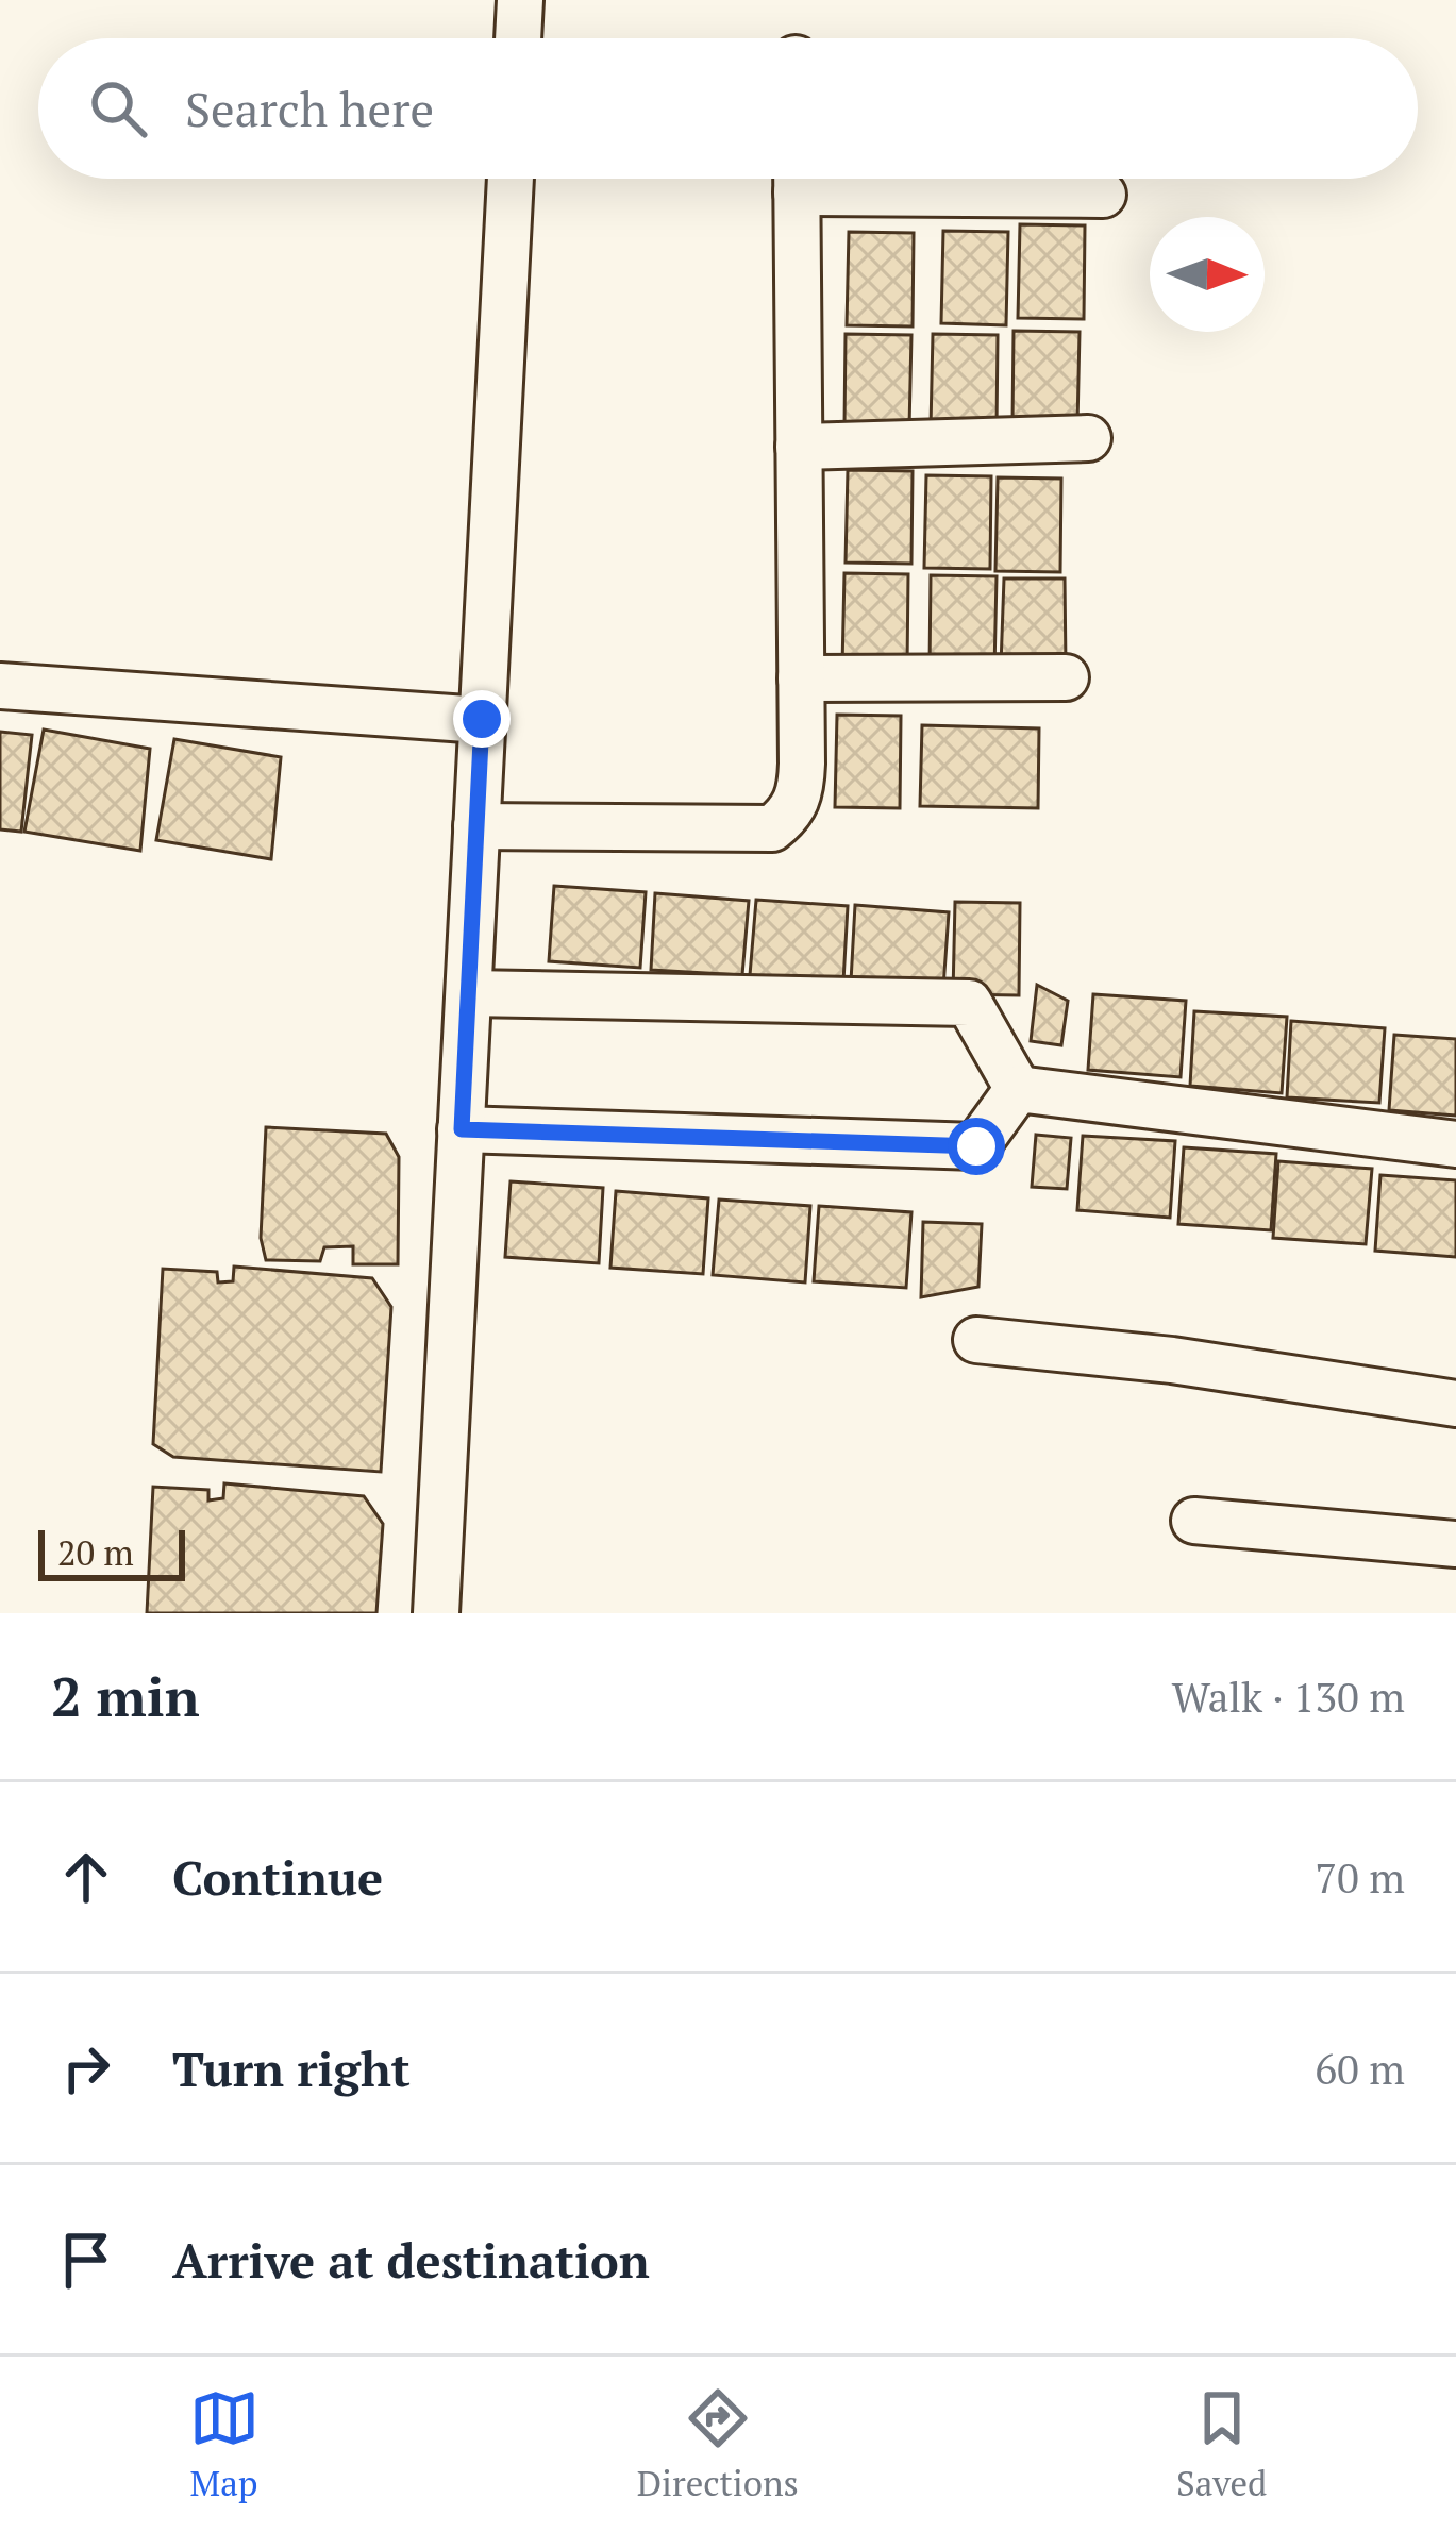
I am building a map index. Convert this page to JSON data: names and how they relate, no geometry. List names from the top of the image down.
{
  "scale_bar": "20 m",
  "north": "right",
  "page": {
    "search": "Search here",
    "scale": "20 m",
    "heading": ["2 min", "Walk · 130 m"],
    "list": [
      ["Continue", "70 m"],
      ["Turn right", "60 m"],
      "Arrive at destination"
    ],
    "nav": ["Map", "Directions", "Saved"]
  }
}
